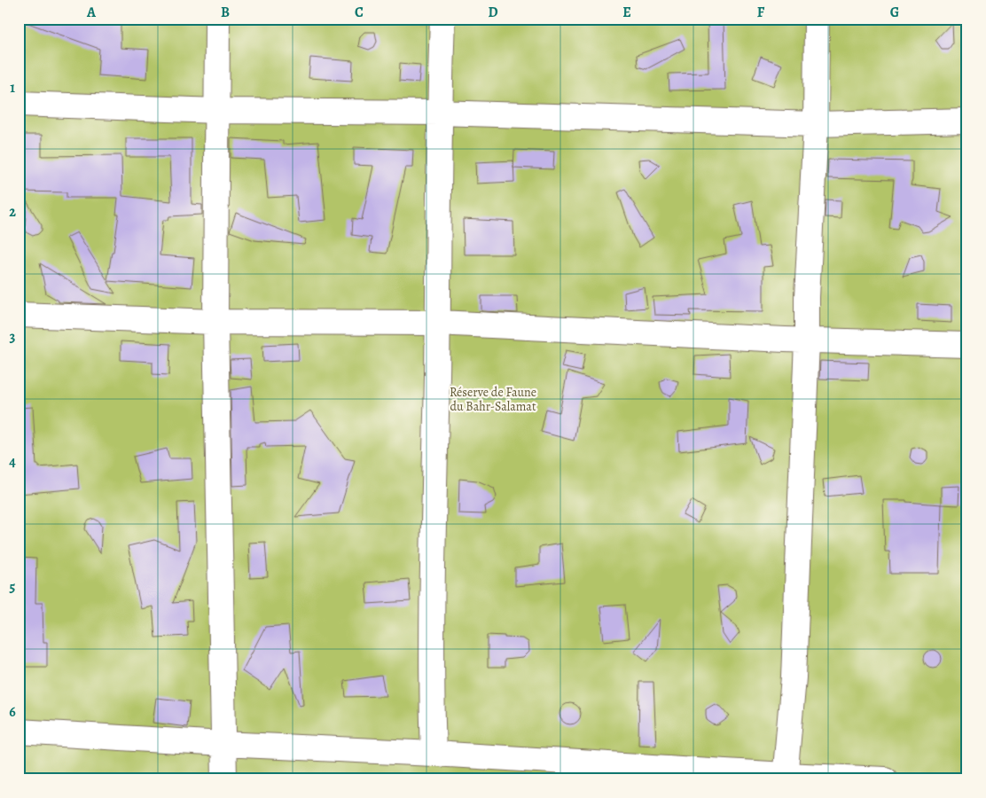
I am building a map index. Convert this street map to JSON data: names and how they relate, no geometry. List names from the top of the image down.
{
  "parks": ["Réserve de Faune du Bahr-Salamat"],
  "grid": {
    "columns": [
      "A",
      "B",
      "C",
      "D",
      "E",
      "F",
      "G"
    ],
    "rows": [
      "1",
      "2",
      "3",
      "4",
      "5",
      "6"
    ]
  }
}
